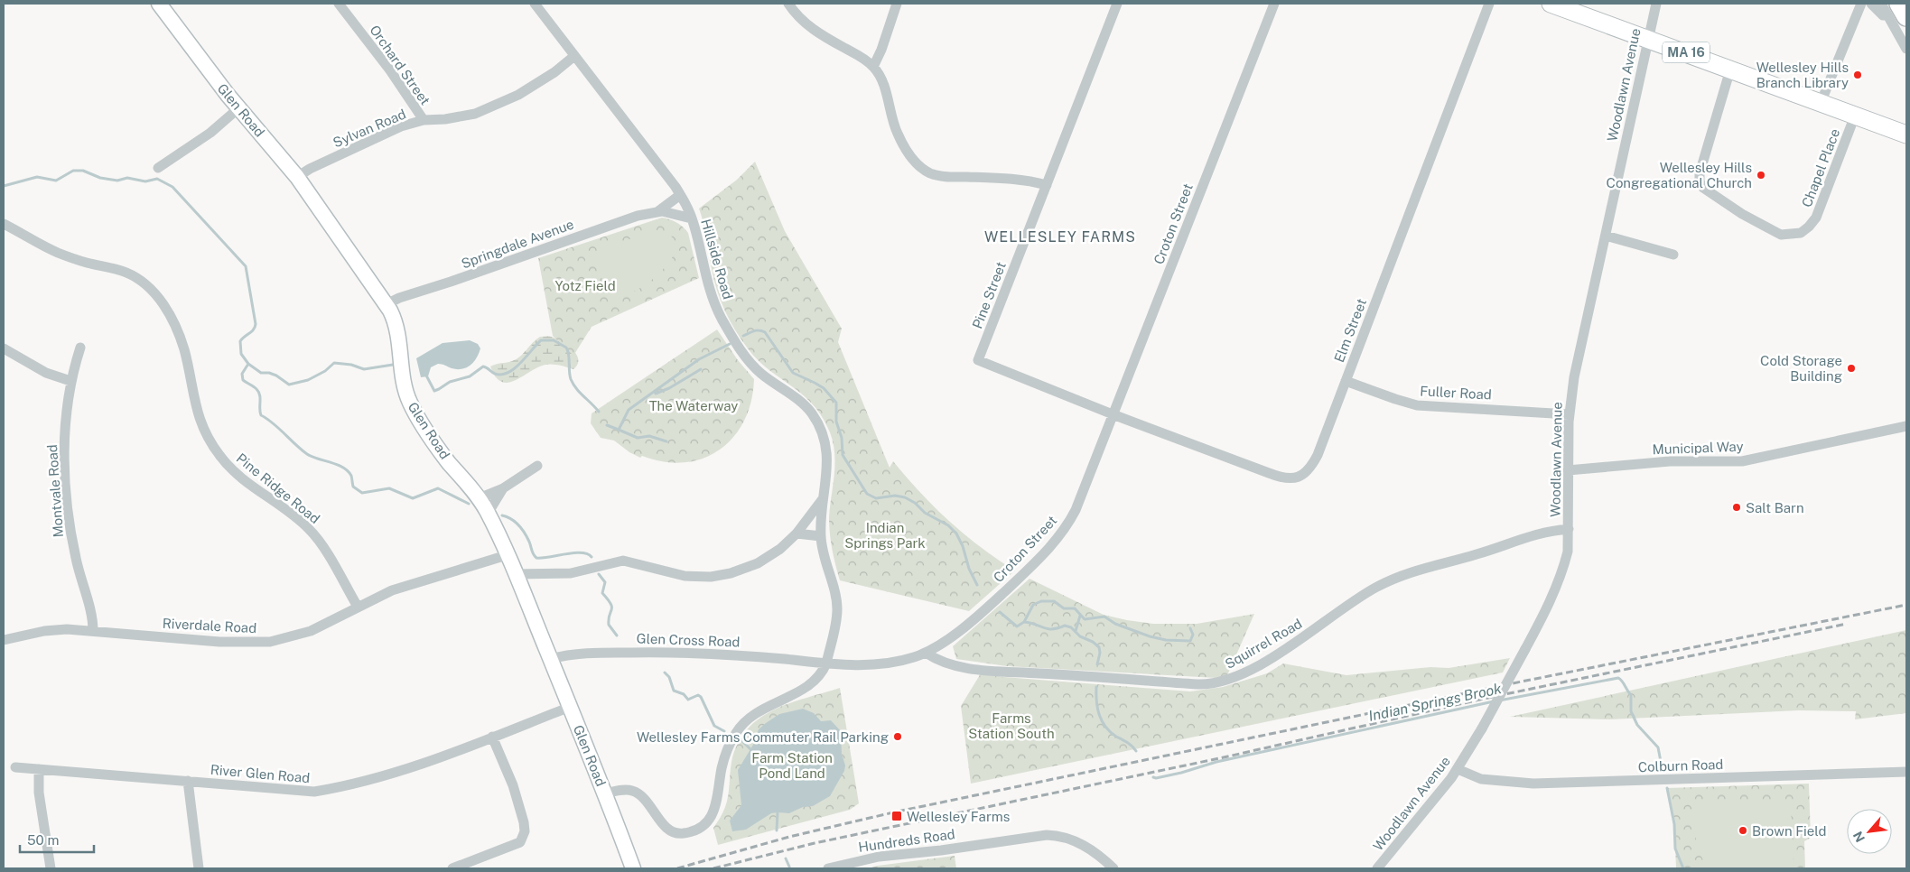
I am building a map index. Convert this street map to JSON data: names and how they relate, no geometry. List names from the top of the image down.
{
  "streets": {
    "main road": ["MA 16"],
    "street": [
      "Orchard Street",
      "Woodlawn Avenue",
      "Glen Road",
      "Sylvan Road",
      "Chapel Place",
      "Croton Street",
      "Springdale Avenue",
      "Hillside Road",
      "Pine Street",
      "Elm Street",
      "Fuller Road",
      "Municipal Way",
      "Pine Ridge Road",
      "Montvale Road",
      "Riverdale Road",
      "Glen Cross Road",
      "Squirrel Road",
      "Colburn Road",
      "River Glen Road",
      "Hundreds Road"
    ]
  },
  "crossings": [
    ["MA 16", "Woodlawn Avenue"],
    ["MA 16", "Chapel Place"],
    ["Orchard Street", "Sylvan Road"],
    ["Woodlawn Avenue", "Fuller Road"],
    ["Woodlawn Avenue", "Municipal Way"],
    ["Woodlawn Avenue", "Squirrel Road"],
    ["Woodlawn Avenue", "Colburn Road"],
    ["Glen Road", "Sylvan Road"],
    ["Glen Road", "Springdale Avenue"],
    ["Glen Road", "Riverdale Road"],
    ["Glen Road", "Glen Cross Road"],
    ["Glen Road", "River Glen Road"],
    ["Sylvan Road", "Hillside Road"],
    ["Croton Street", "Hillside Road"],
    ["Croton Street", "Pine Street"],
    ["Croton Street", "Elm Street"],
    ["Croton Street", "Glen Cross Road"],
    ["Croton Street", "Squirrel Road"],
    ["Springdale Avenue", "Hillside Road"],
    ["Hillside Road", "Glen Cross Road"],
    ["Pine Street", "Elm Street"],
    ["Elm Street", "Fuller Road"],
    ["Pine Ridge Road", "Riverdale Road"],
    ["Montvale Road", "Riverdale Road"]
  ],
  "districts": ["WELLESLEY FARMS"],
  "water": ["Indian Springs Brook"],
  "parks": [
    "Yotz Field",
    "The Waterway",
    "Indian Springs Park",
    "Farms Station South",
    "Farm Station Pond Land"
  ],
  "places": {
    "other": [
      "Wellesley Hills Branch Library",
      "Wellesley Hills Congregational Church",
      "Cold Storage Building",
      "Salt Barn",
      "Wellesley Farms Commuter Rail Parking",
      "Brown Field"
    ],
    "transit": ["Wellesley Farms"]
  },
  "scale_bar": "50 m",
  "north": "bottom left"
}
